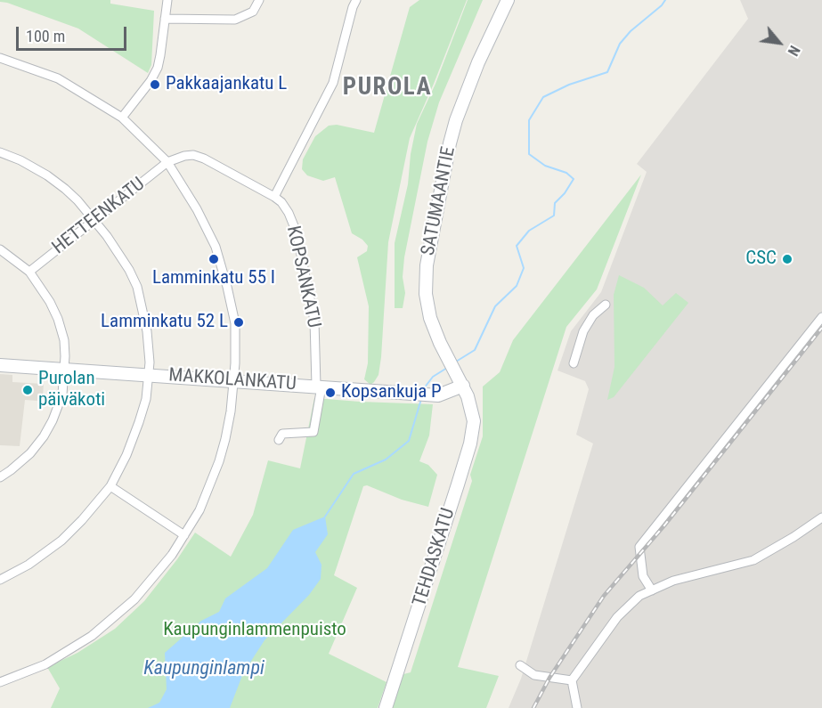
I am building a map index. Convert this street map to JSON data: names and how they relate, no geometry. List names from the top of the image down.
{
  "streets": {
    "street": [
      "SATUMAANTIE",
      "HETTEENKATU",
      "KOPSANKATU",
      "MAKKOLANKATU",
      "TEHDASKATU"
    ]
  },
  "crossings": [
    ["SATUMAANTIE", "MAKKOLANKATU"],
    ["SATUMAANTIE", "TEHDASKATU"],
    ["HETTEENKATU", "KOPSANKATU"],
    ["KOPSANKATU", "MAKKOLANKATU"]
  ],
  "districts": ["PUROLA"],
  "water": ["Kaupunginlampi"],
  "parks": ["Kaupunginlammenpuisto"],
  "places": [
    "Pakkaajankatu L",
    "Lamminkatu 55 I",
    "CSC",
    "Lamminkatu 52 L",
    "Purolan päiväkoti",
    "Kopsankuja P"
  ],
  "scale_bar": "100 m",
  "north": "bottom right"
}
